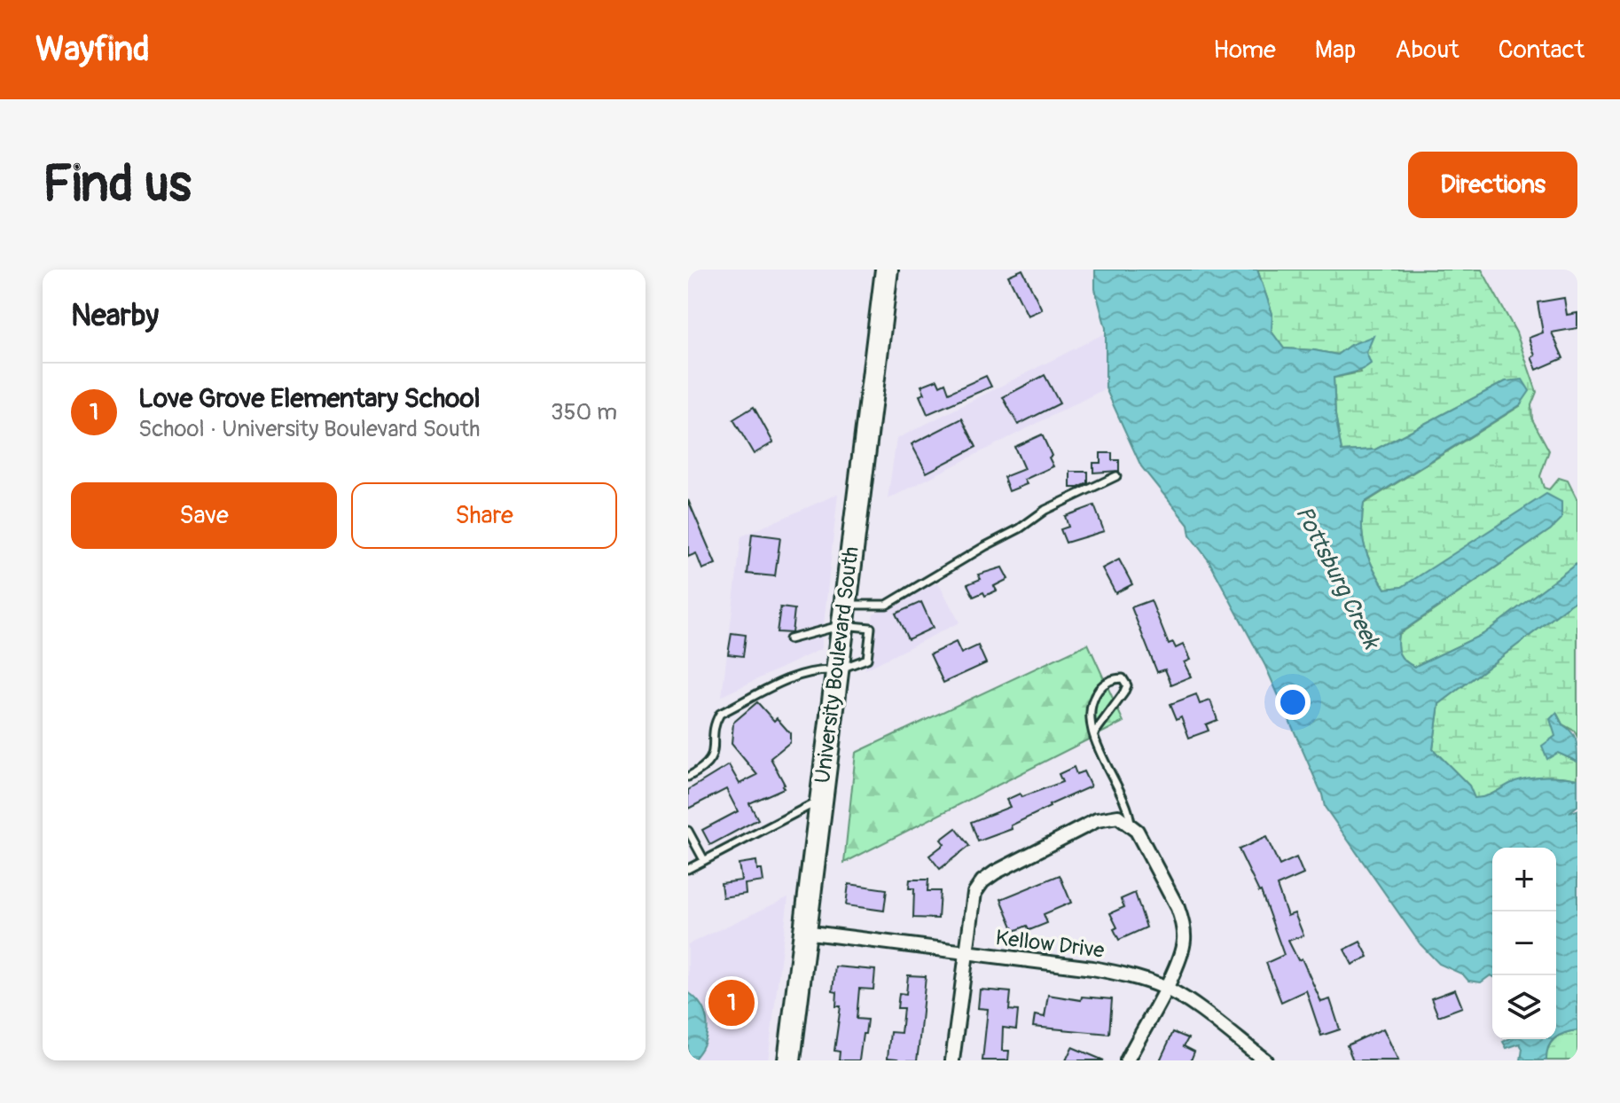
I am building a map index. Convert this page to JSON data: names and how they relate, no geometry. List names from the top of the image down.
{
  "streets": {
    "main road": ["University Boulevard South"],
    "street": ["Kellow Drive"]
  },
  "crossings": [
    ["University Boulevard South", "Kellow Drive"]
  ],
  "water": ["Pottsburg Creek"],
  "page": {
    "header": "Wayfind",
    "nav": [
      "Home",
      "Map",
      "About",
      "Contact"
    ],
    "buttons": [
      "Directions",
      ["Save", "Share"]
    ],
    "title": "Find us",
    "heading": "Nearby",
    "list": [
      {
        "mark": "1",
        "name": "Love Grove Elementary School",
        "note": "School · University Boulevard South",
        "value": "350 m"
      }
    ],
    "map_buttons": ["+", "−"],
    "pins": "1"
  }
}
